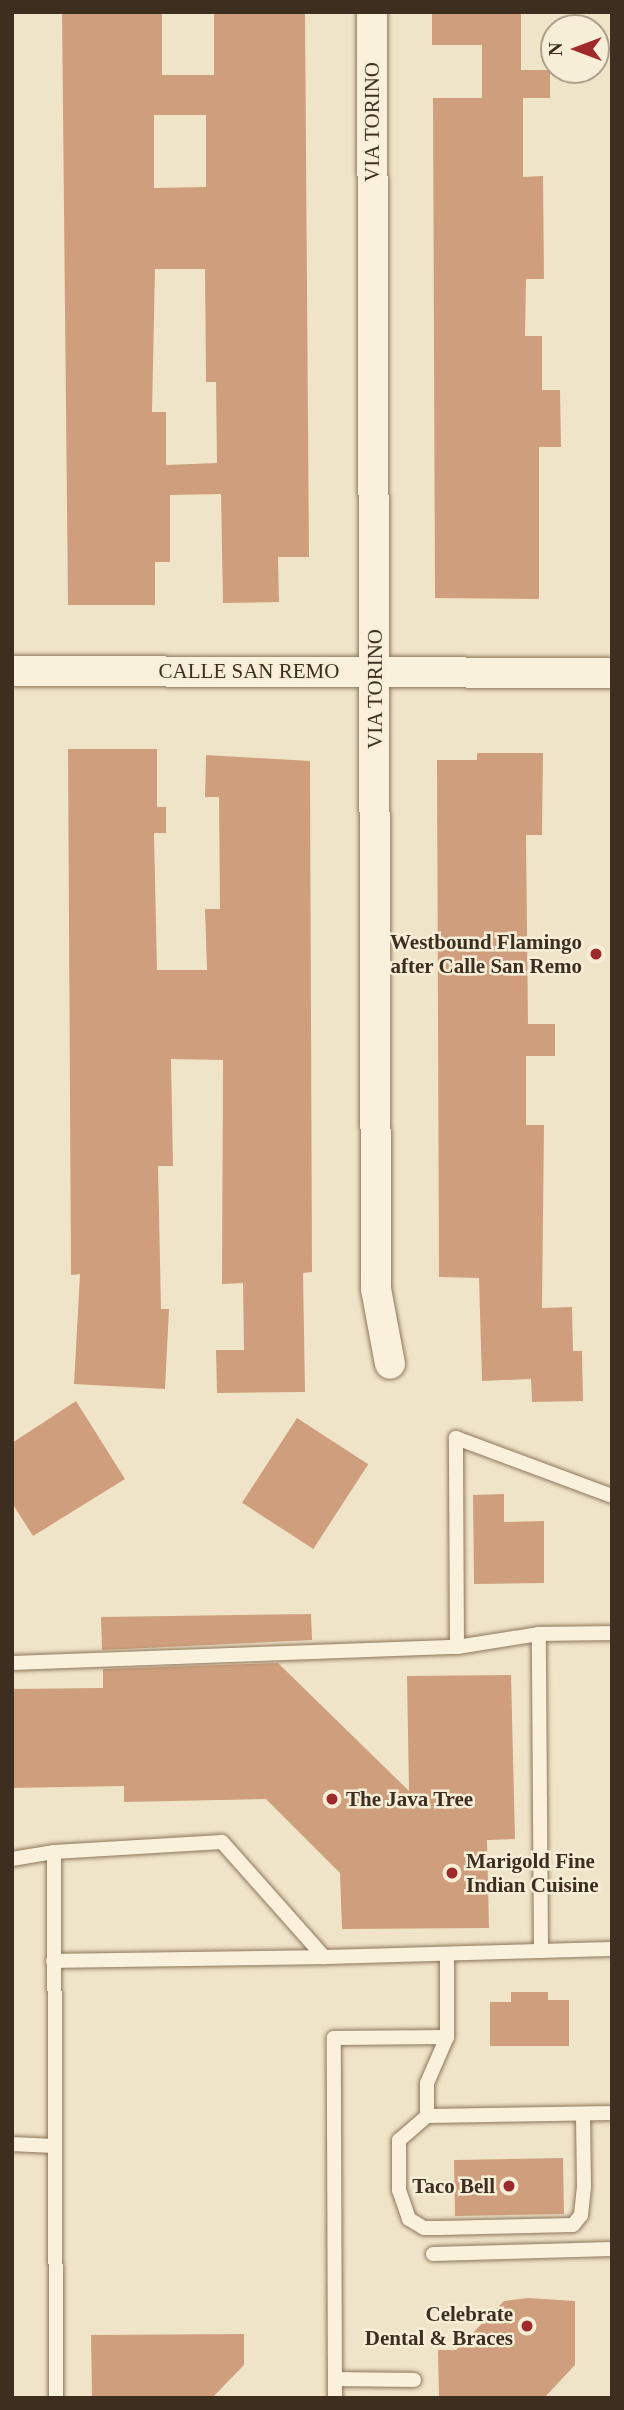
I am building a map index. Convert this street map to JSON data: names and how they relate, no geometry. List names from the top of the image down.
{
  "streets": {
    "street": ["VIA TORINO", "CALLE SAN REMO"]
  },
  "crossings": [
    ["VIA TORINO", "CALLE SAN REMO"]
  ],
  "places": [
    "Westbound Flamingo after Calle San Remo",
    "The Java Tree",
    "Marigold Fine Indian Cuisine",
    "Taco Bell",
    "Celebrate Dental & Braces"
  ],
  "north": "left"
}
